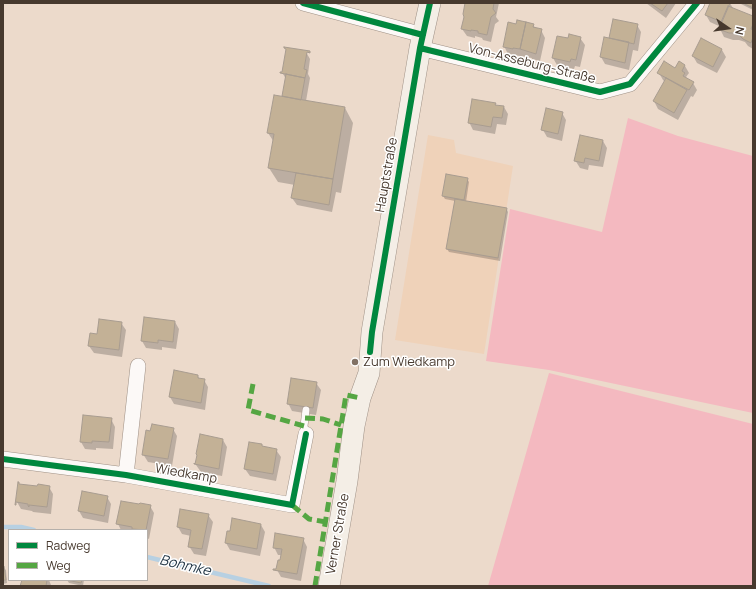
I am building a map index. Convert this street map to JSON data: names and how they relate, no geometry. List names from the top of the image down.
{
  "streets": {
    "main road": ["Hauptstraße", "Verner Straße"],
    "street": ["Von-Asseburg-Straße", "Wiedkamp"]
  },
  "crossings": [
    ["Von-Asseburg-Straße", "Hauptstraße"],
    ["Hauptstraße", "Verner Straße"]
  ],
  "water": ["Bohmke"],
  "places": ["Zum Wiedkamp"],
  "legend": ["Radweg", "Weg"],
  "north": "right"
}
